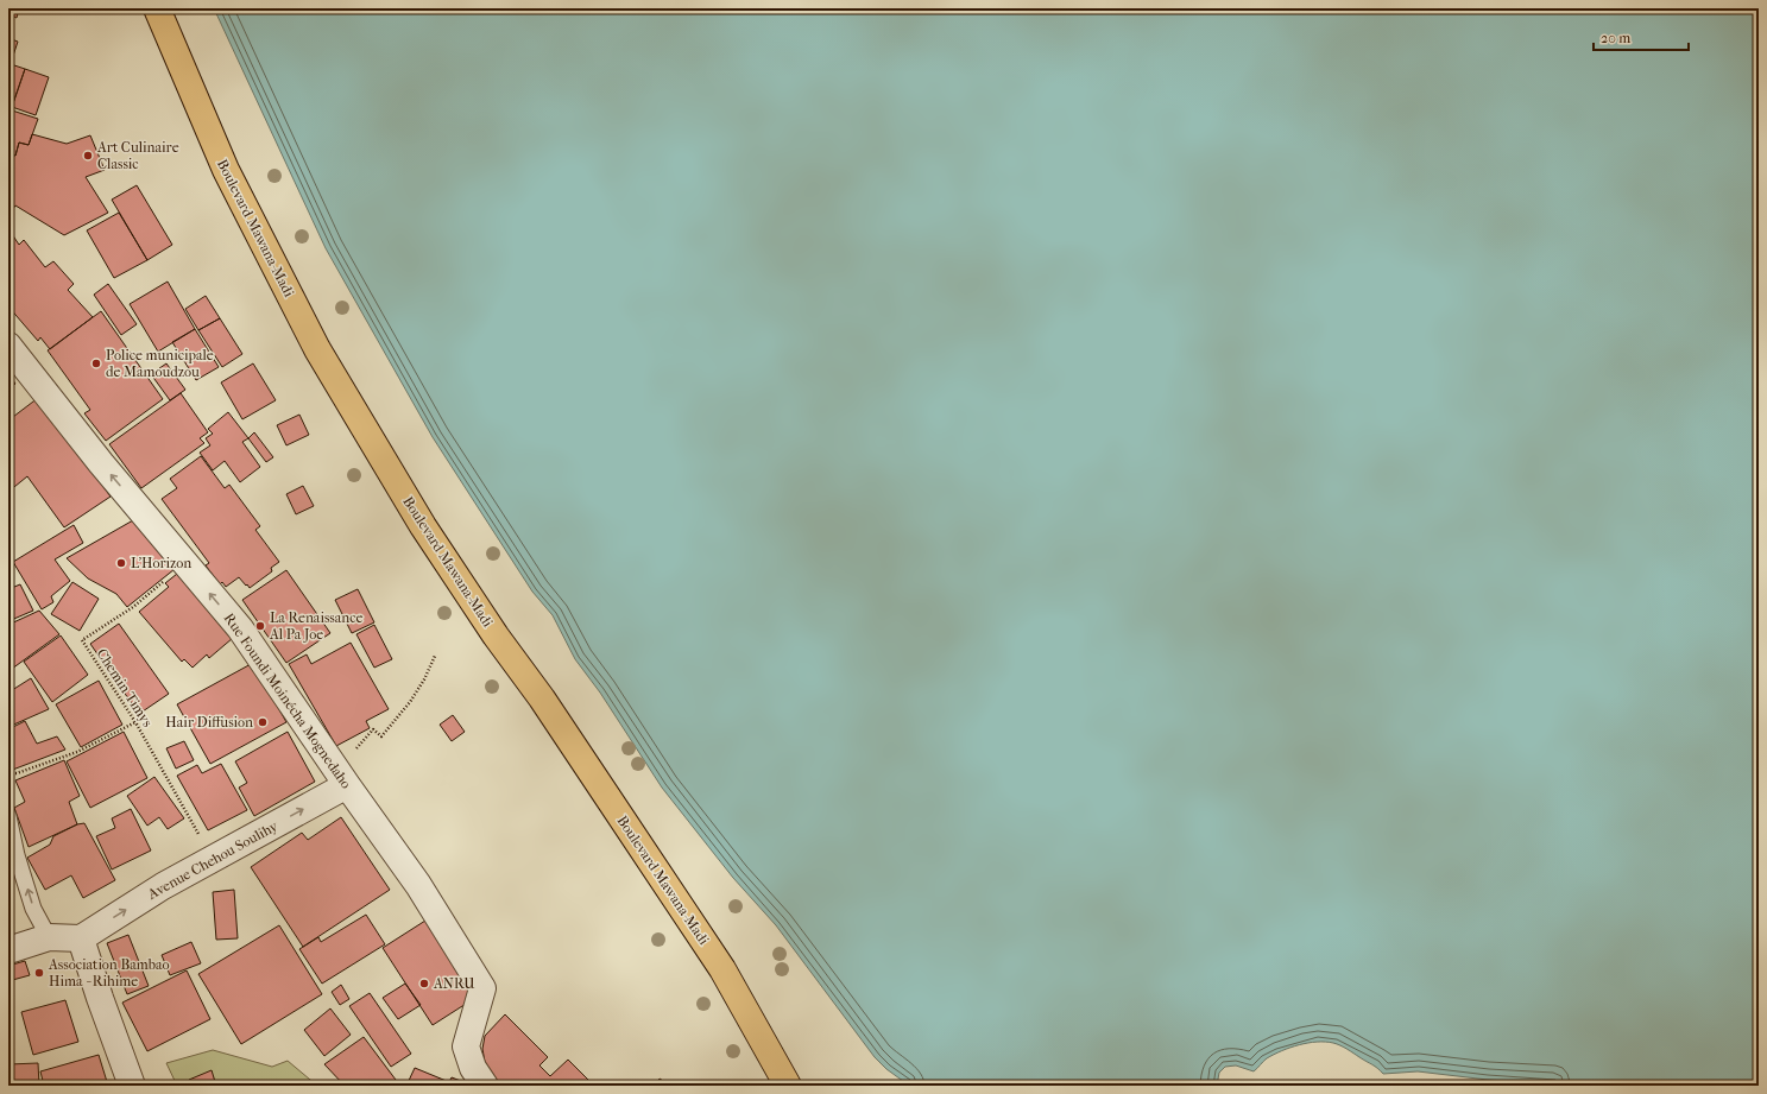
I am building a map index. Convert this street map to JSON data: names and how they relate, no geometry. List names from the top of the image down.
{
  "streets": {
    "main road": ["Boulevard Mawana-Madi"],
    "street": ["Rue Foundi Moinécha Mognedaho", "Avenue Chehou Soulihy"],
    "path": ["Chemin Timys"]
  },
  "crossings": [
    ["Chemin Timys", "Rue Foundi Moinécha Mognedaho"],
    ["Chemin Timys", "Avenue Chehou Soulihy"],
    ["Rue Foundi Moinécha Mognedaho", "Avenue Chehou Soulihy"]
  ],
  "one_way": ["Rue Foundi Moinécha Mognedaho", "Avenue Chehou Soulihy"],
  "places": [
    "Art Culinaire Classic",
    "Police municipale de Mamoudzou",
    "L'Horizon",
    "La Renaissance Al Pa Joe",
    "Hair Diffusion",
    "Association Bambao Hima - Rihime",
    "ANRU"
  ],
  "scale_bar": "20 m"
}
